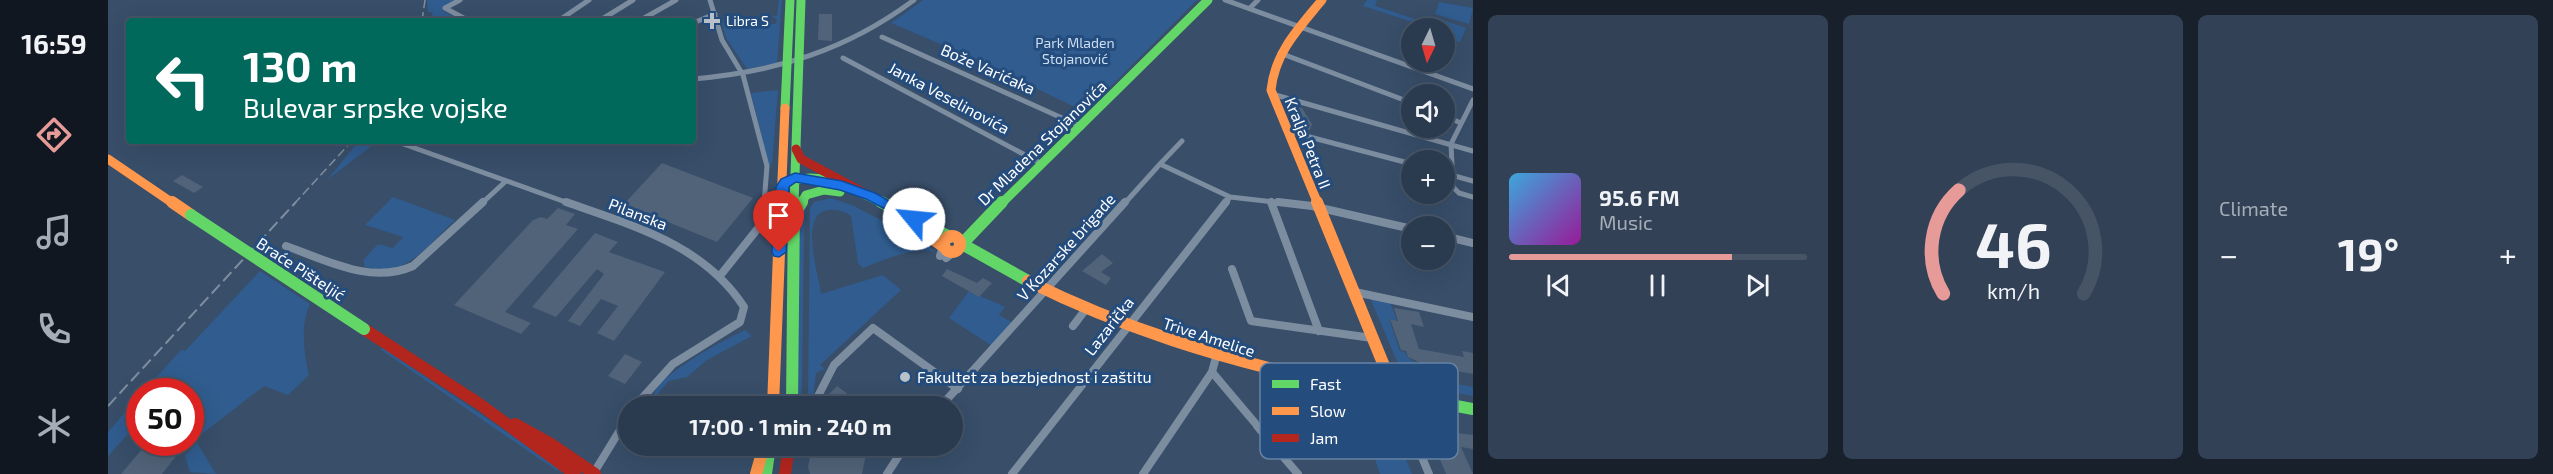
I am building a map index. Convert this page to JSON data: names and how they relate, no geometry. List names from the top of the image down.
{
  "streets": {
    "main road": [
      "Dr Mladena Stojanovića",
      "Kralja Petra II",
      "Braće Pišteljić",
      "Trive Amelice"
    ],
    "street": [
      "Bože Varićaka",
      "Janka Veselinovića",
      "Pilanska",
      "V Kozarske brigade",
      "Lazarička"
    ]
  },
  "crossings": [
    ["Bože Varićaka", "Dr Mladena Stojanovića"],
    ["Janka Veselinovića", "Dr Mladena Stojanovića"],
    ["Dr Mladena Stojanovića", "Trive Amelice"],
    ["Kralja Petra II", "Lazarička"],
    ["V Kozarske brigade", "Trive Amelice"],
    ["Lazarička", "Trive Amelice"]
  ],
  "parks": ["Park Mladen Stojanović"],
  "places": {
    "health": ["Libra S"],
    "other": ["Fakultet za bezbjednost i zaštitu"]
  },
  "legend": ["Fast", "Slow", "Jam"],
  "north": "bottom",
  "page": {
    "tabs": "16:59",
    "tile": "Climate",
    "map_buttons": ["+", "−"],
    "turn": ["130 m", "Bulevar srpske vojske"],
    "song": ["95.6 FM", "Music"],
    "heat": ["−", "19°", "+"],
    "limit": "50",
    "trip": "17:00 · 1 min · 240 m",
    "gauge": ["46", "km/h"]
  }
}
